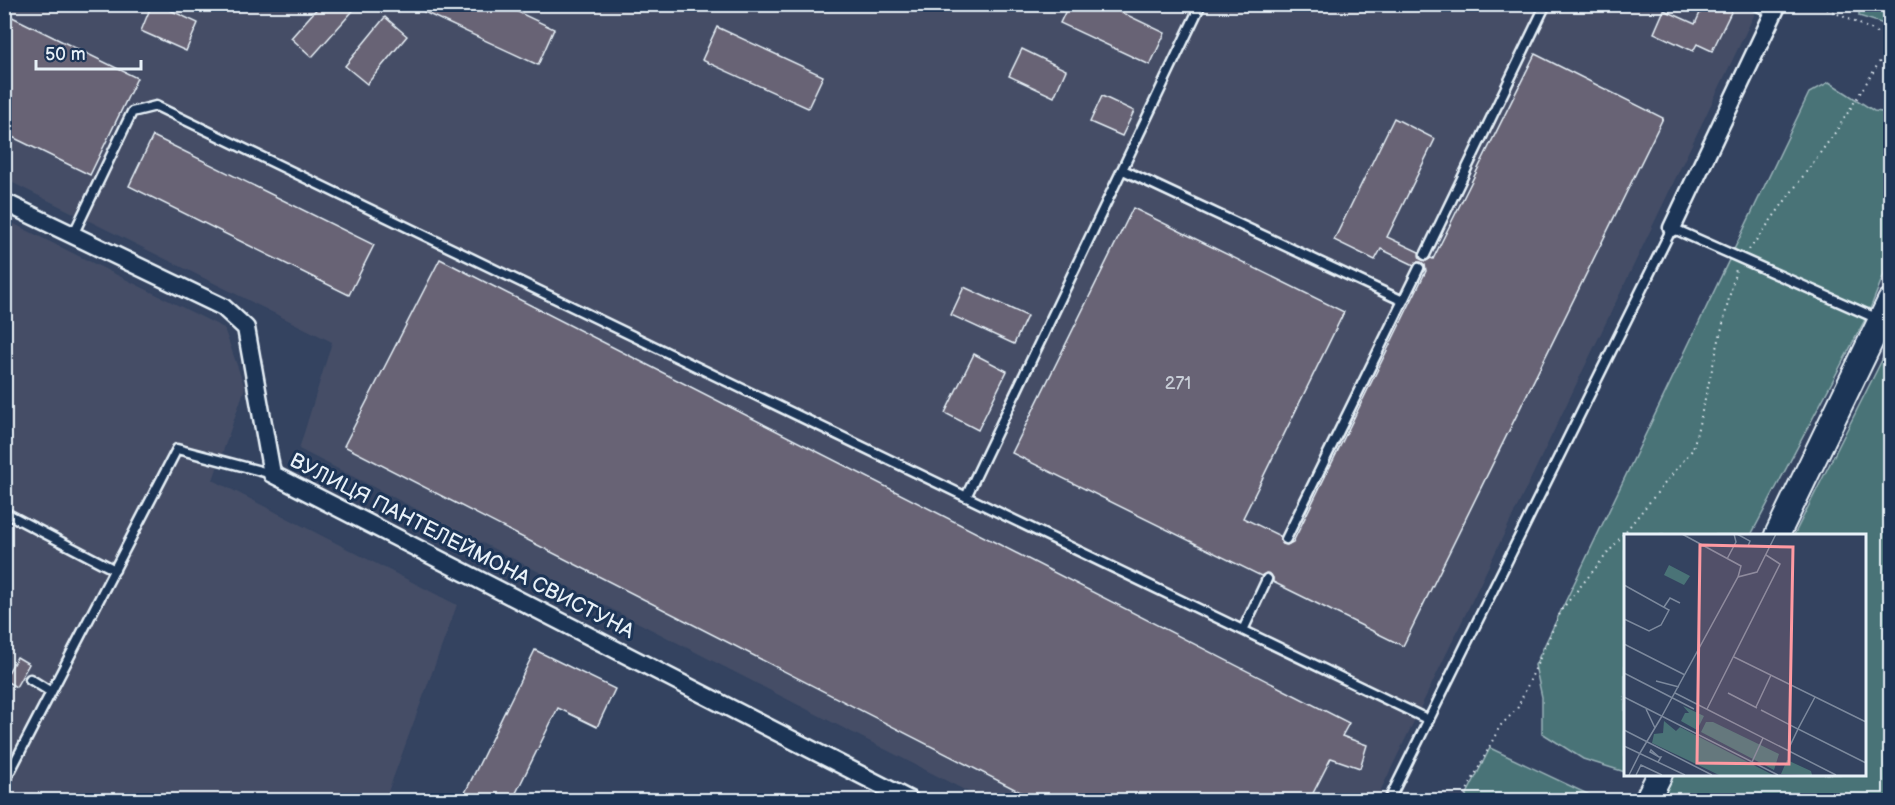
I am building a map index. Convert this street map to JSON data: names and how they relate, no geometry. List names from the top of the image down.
{
  "streets": {
    "street": ["ВУЛИЦЯ ПАНТЕЛЕЙМОНА СВИСТУНА"]
  },
  "house_numbers": ["271"],
  "scale_bar": "50 m"
}
